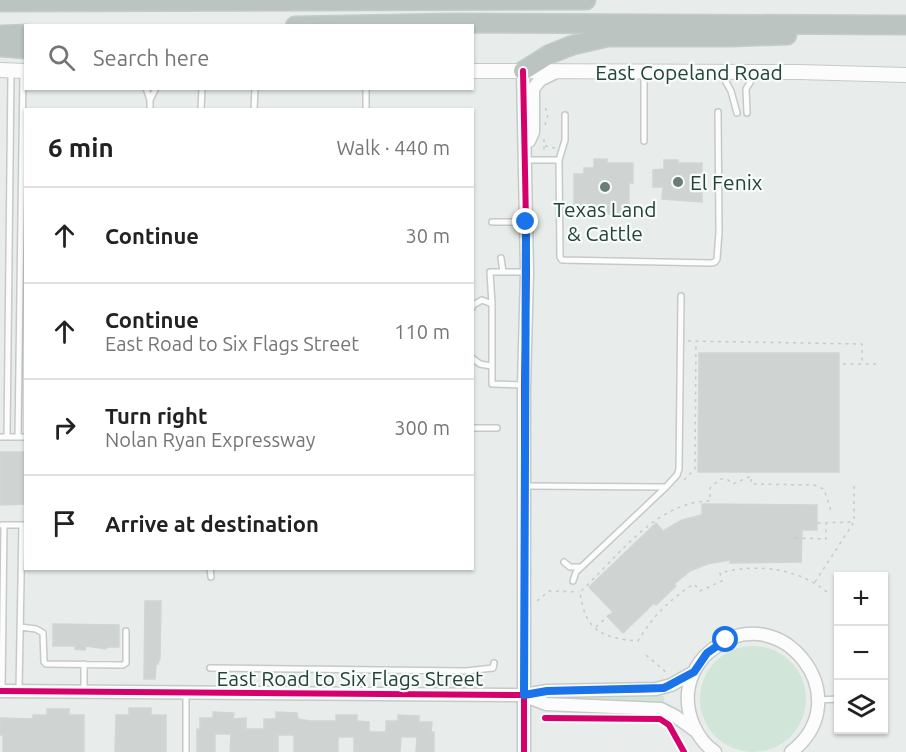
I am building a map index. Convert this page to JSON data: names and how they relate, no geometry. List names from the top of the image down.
{
  "streets": {
    "main road": ["East Copeland Road"],
    "street": ["East Road to Six Flags Street"]
  },
  "places": ["El Fenix", "Texas Land & Cattle"],
  "page": {
    "search": "Search here",
    "heading": ["6 min", "Walk · 440 m"],
    "list": [
      ["Continue", "30 m"],
      ["Continue", "East Road to Six Flags Street", "110 m"],
      ["Turn right", "Nolan Ryan Expressway", "300 m"],
      "Arrive at destination"
    ],
    "map_buttons": ["+", "−"]
  }
}
